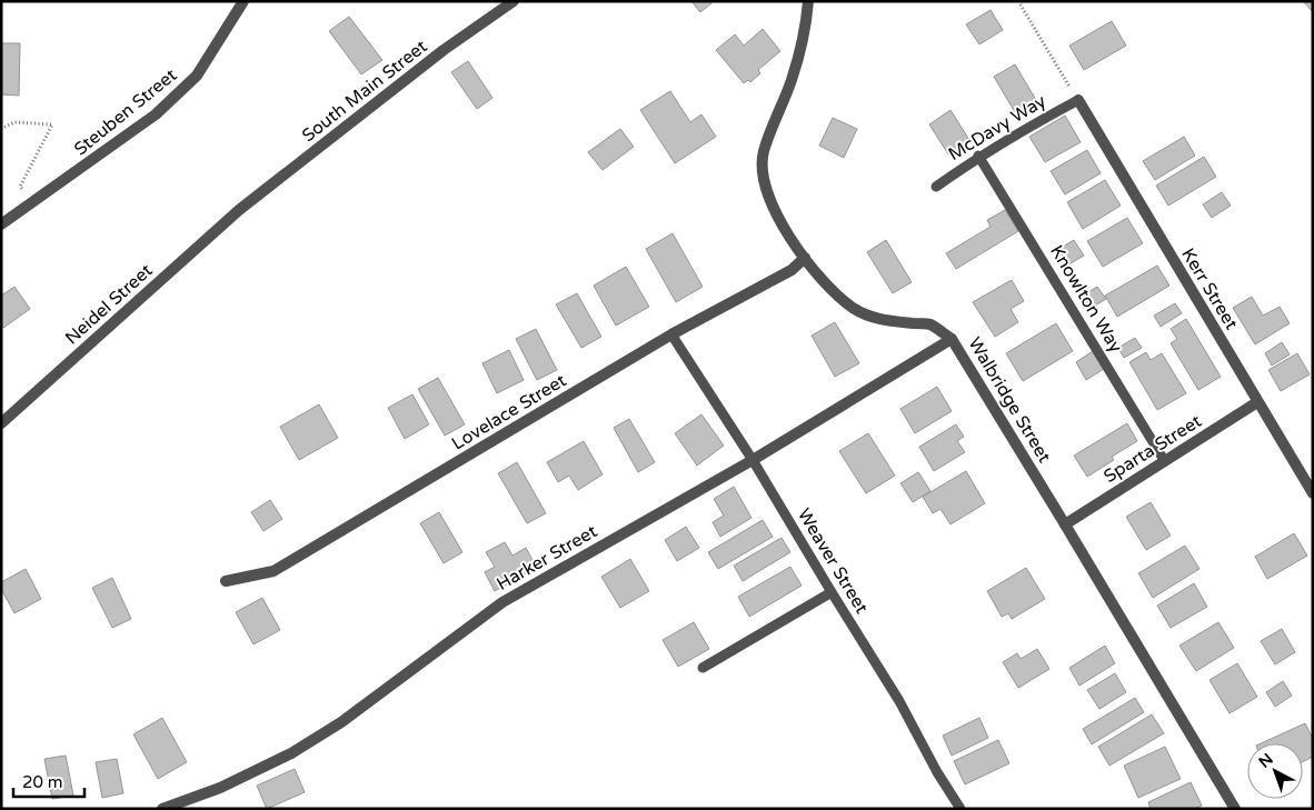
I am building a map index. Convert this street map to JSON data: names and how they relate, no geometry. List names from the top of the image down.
{
  "streets": {
    "street": [
      "South Main Street",
      "Steuben Street",
      "Kerr Street",
      "Neidel Street",
      "Walbridge Street",
      "Lovelace Street",
      "Sparta Street",
      "Harker Street"
    ],
    "lane": ["McDavy Way", "Knowlton Way", "Weaver Street"]
  },
  "crossings": [
    ["South Main Street", "Neidel Street"],
    ["McDavy Way", "Kerr Street"],
    ["McDavy Way", "Knowlton Way"],
    ["Kerr Street", "Sparta Street"],
    ["Knowlton Way", "Sparta Street"],
    ["Walbridge Street", "Lovelace Street"],
    ["Walbridge Street", "Sparta Street"],
    ["Walbridge Street", "Harker Street"],
    ["Lovelace Street", "Weaver Street"],
    ["Harker Street", "Weaver Street"]
  ],
  "scale_bar": "20 m",
  "north": "top left"
}
